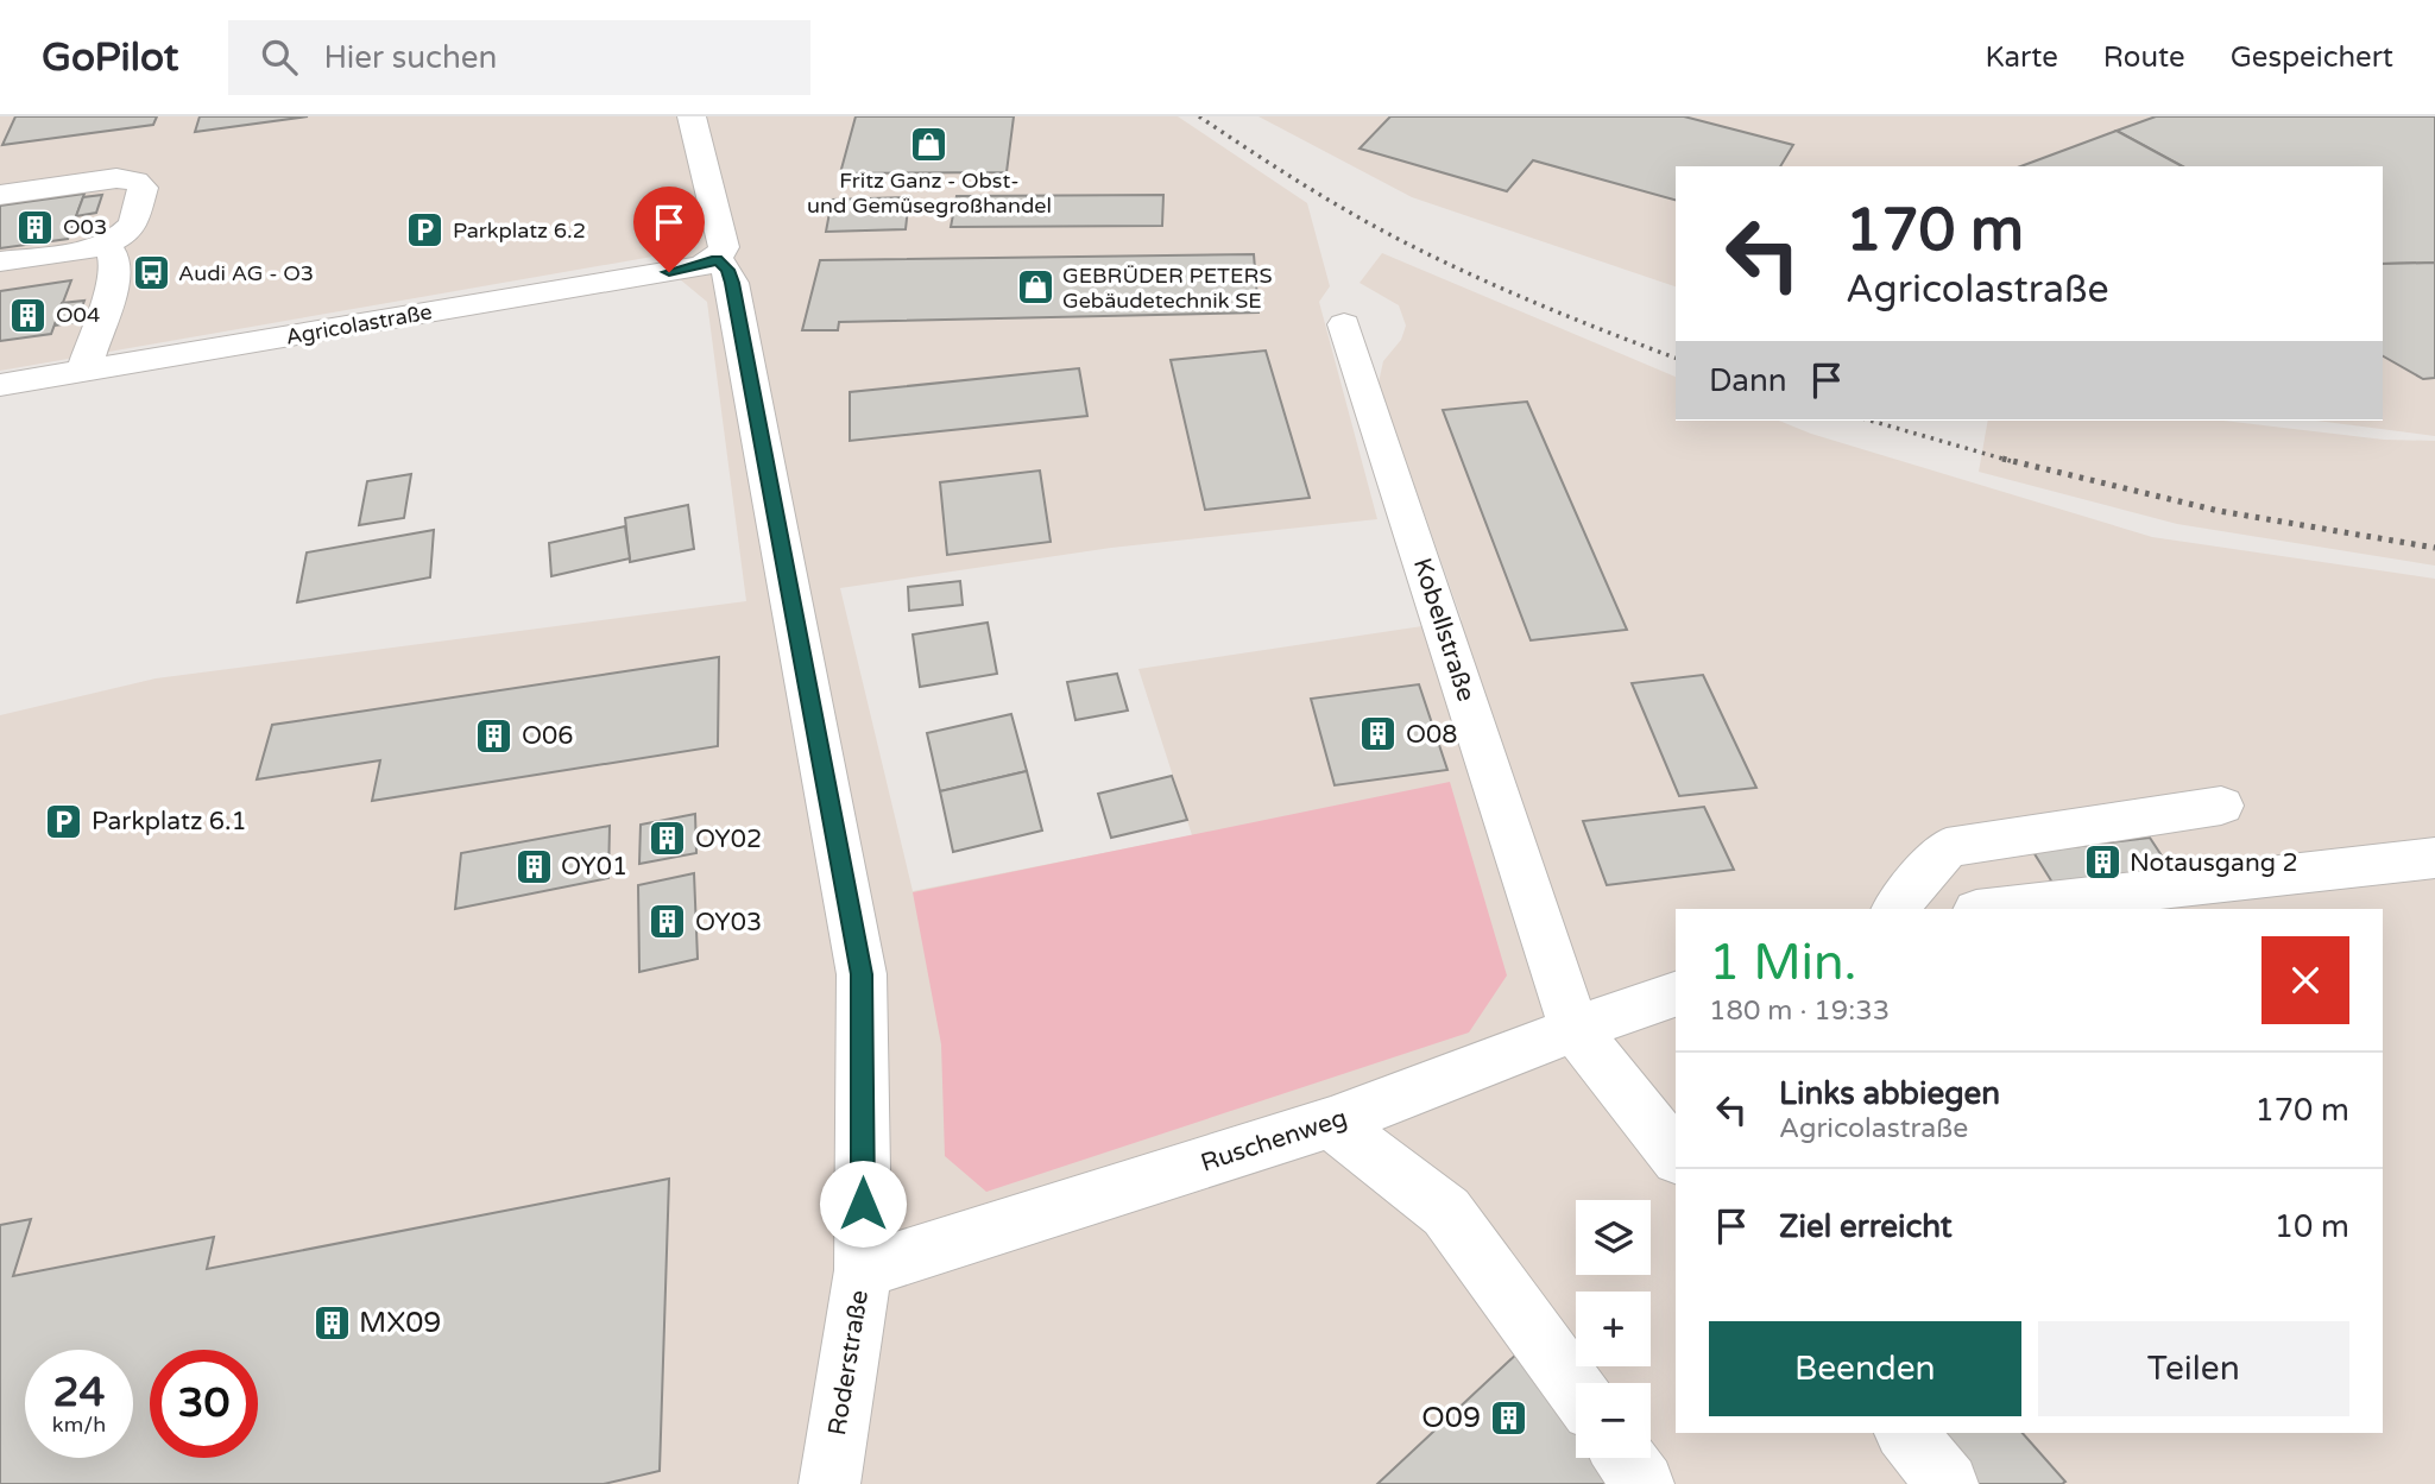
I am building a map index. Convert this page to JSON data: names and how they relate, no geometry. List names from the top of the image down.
{
  "streets": {
    "street": [
      "Agricolastraße",
      "Kobellstraße",
      "Ruschenweg",
      "Roderstraße"
    ]
  },
  "crossings": [
    ["Agricolastraße", "Roderstraße"],
    ["Kobellstraße", "Ruschenweg"],
    ["Ruschenweg", "Roderstraße"]
  ],
  "places": {
    "shop": ["Fritz Ganz - Obst- und Gemüsegroßhandel", "GEBRÜDER PETERS Gebäudetechnik SE"],
    "building": [
      "O03",
      "O04",
      "O08",
      "O06",
      "OY02",
      "Notausgang 2",
      "OY01",
      "OY03",
      "MX09",
      "O09"
    ],
    "parking": ["Parkplatz 6.2", "Parkplatz 6.1"],
    "bus stop": ["Audi AG - O3"]
  },
  "page": {
    "header": "GoPilot",
    "search": "Hier suchen",
    "nav": ["Karte", "Route", "Gespeichert"],
    "turn": ["170 m", "Agricolastraße"],
    "then": "Dann",
    "heading": ["1 Min.", "180 m · 19:33"],
    "list": [
      {
        "name": "Links abbiegen",
        "note": "Agricolastraße",
        "value": "170 m"
      },
      {
        "name": "Ziel erreicht",
        "value": "10 m"
      }
    ],
    "map_buttons": ["+", "−"],
    "buttons": ["Beenden", "Teilen"],
    "speed": "24 km/h",
    "limit": "30"
  }
}
